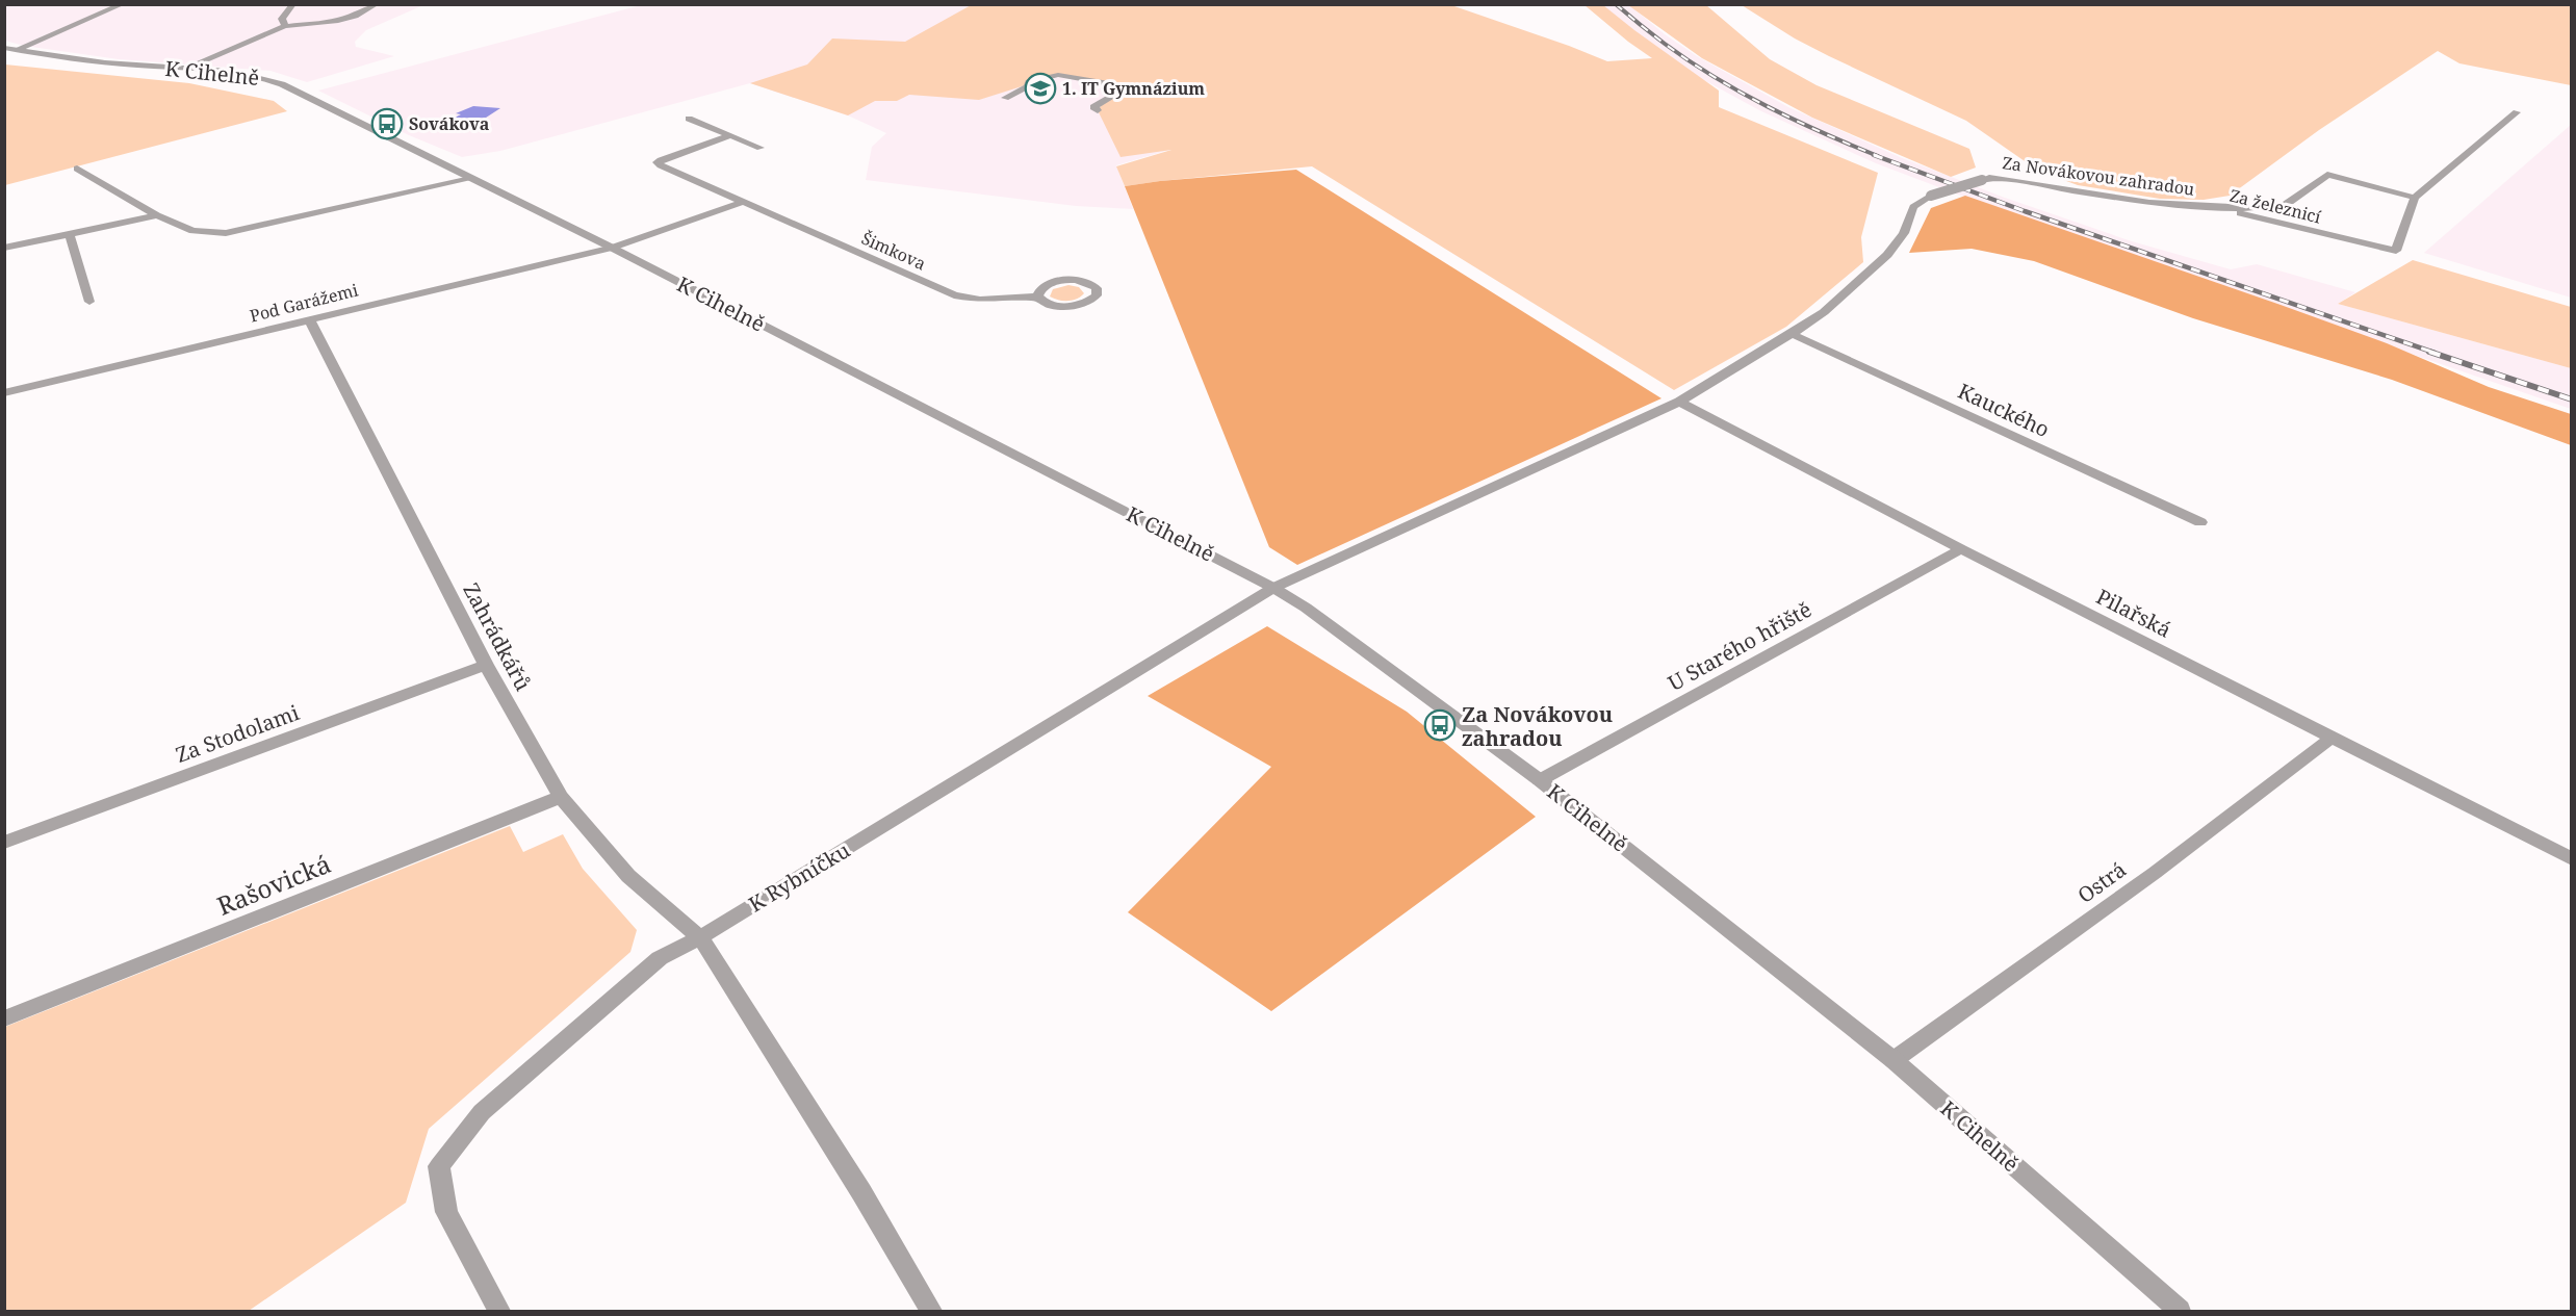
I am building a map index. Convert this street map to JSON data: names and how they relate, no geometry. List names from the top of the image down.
{
  "streets": {
    "street": [
      "K Cihelně",
      "Za Novákovou zahradou",
      "Za železnicí",
      "Šimkova",
      "Pod Garážemi",
      "Kauckého",
      "Pilařská",
      "Zahrádkářů",
      "U Starého hřiště",
      "Za Stodolami",
      "K Rybníčku",
      "Ostrá",
      "Rašovická"
    ]
  },
  "crossings": [
    ["K Cihelně", "Za Novákovou zahradou"],
    ["K Cihelně", "Pod Garážemi"],
    ["K Cihelně", "U Starého hřiště"],
    ["K Cihelně", "K Rybníčku"],
    ["K Cihelně", "Ostrá"],
    ["Za Novákovou zahradou", "Za železnicí"],
    ["Za Novákovou zahradou", "Kauckého"],
    ["Za Novákovou zahradou", "Pilařská"],
    ["Za Novákovou zahradou", "K Rybníčku"],
    ["Pod Garážemi", "Zahrádkářů"],
    ["Pilařská", "U Starého hřiště"],
    ["Pilařská", "Ostrá"],
    ["Zahrádkářů", "Za Stodolami"],
    ["Zahrádkářů", "K Rybníčku"],
    ["Zahrádkářů", "Rašovická"]
  ],
  "places": {
    "school or university": ["1. IT Gymnázium"],
    "bus stop": ["Sovákova", "Za Novákovou zahradou"]
  }
}
